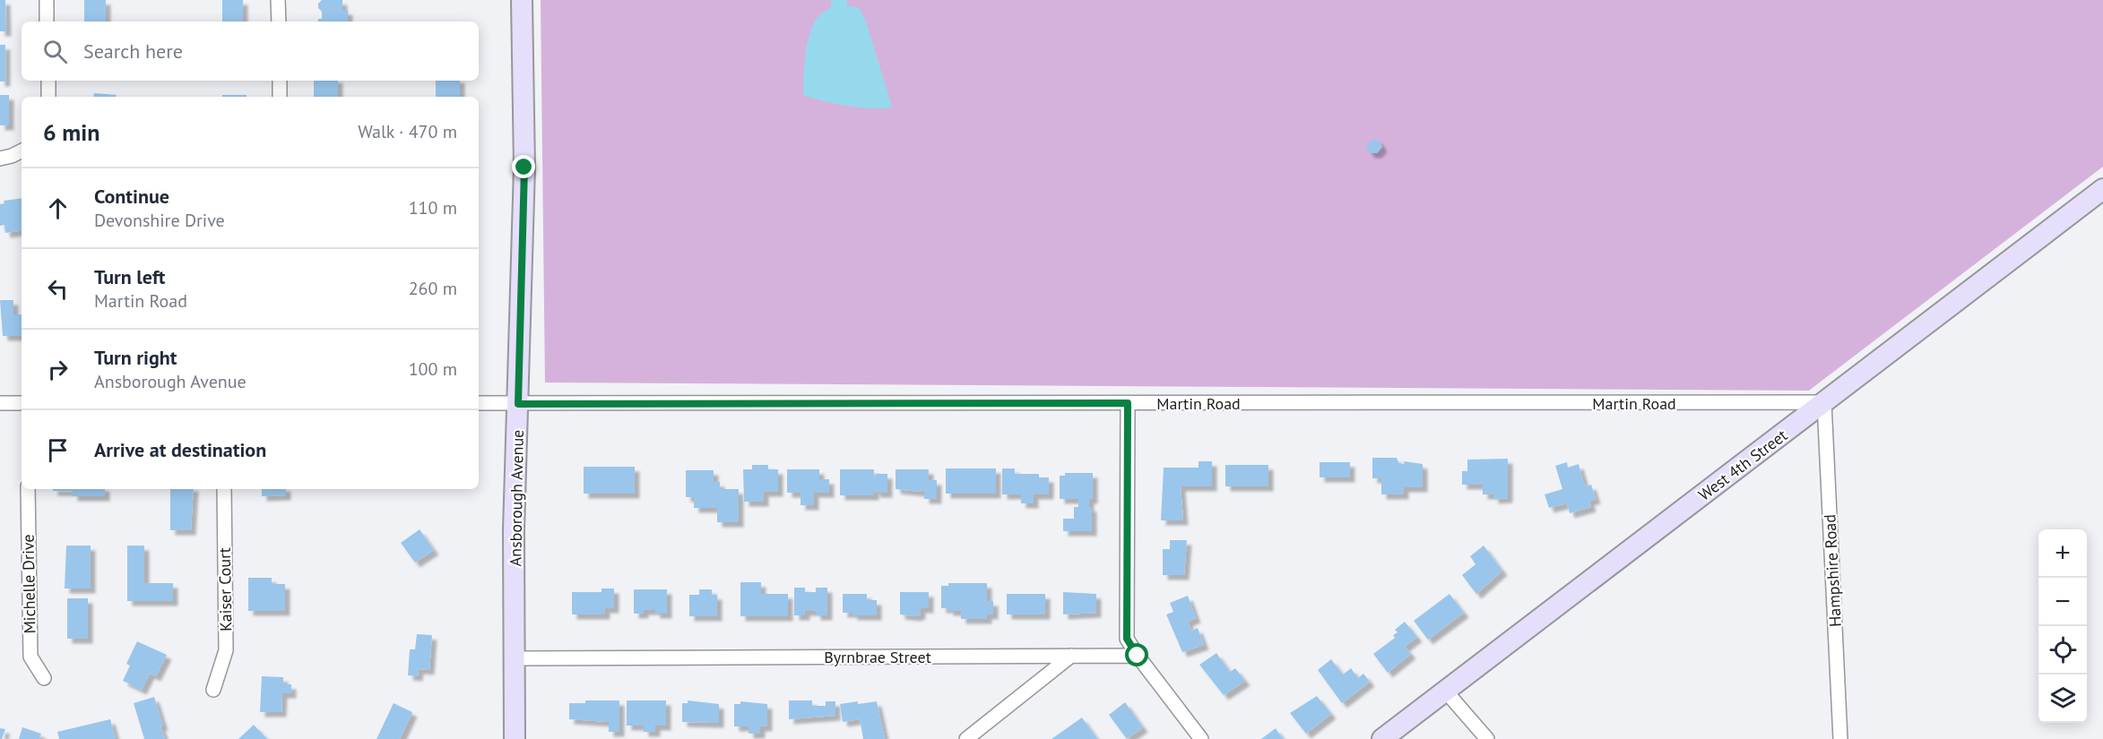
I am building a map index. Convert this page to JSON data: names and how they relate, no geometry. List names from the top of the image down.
{
  "streets": {
    "main road": ["West 4th Street", "Ansborough Avenue"],
    "street": [
      "Martin Road",
      "Hampshire Road",
      "Michelle Drive",
      "Kaiser Court",
      "Byrnbrae Street"
    ]
  },
  "crossings": [
    ["Martin Road", "West 4th Street"],
    ["Martin Road", "Ansborough Avenue"],
    ["Martin Road", "Hampshire Road"],
    ["West 4th Street", "Hampshire Road"],
    ["Ansborough Avenue", "Byrnbrae Street"]
  ],
  "page": {
    "search": "Search here",
    "heading": ["6 min", "Walk · 470 m"],
    "list": [
      ["Continue", "Devonshire Drive", "110 m"],
      ["Turn left", "Martin Road", "260 m"],
      ["Turn right", "Ansborough Avenue", "100 m"],
      "Arrive at destination"
    ],
    "map_buttons": ["+", "−"]
  }
}
